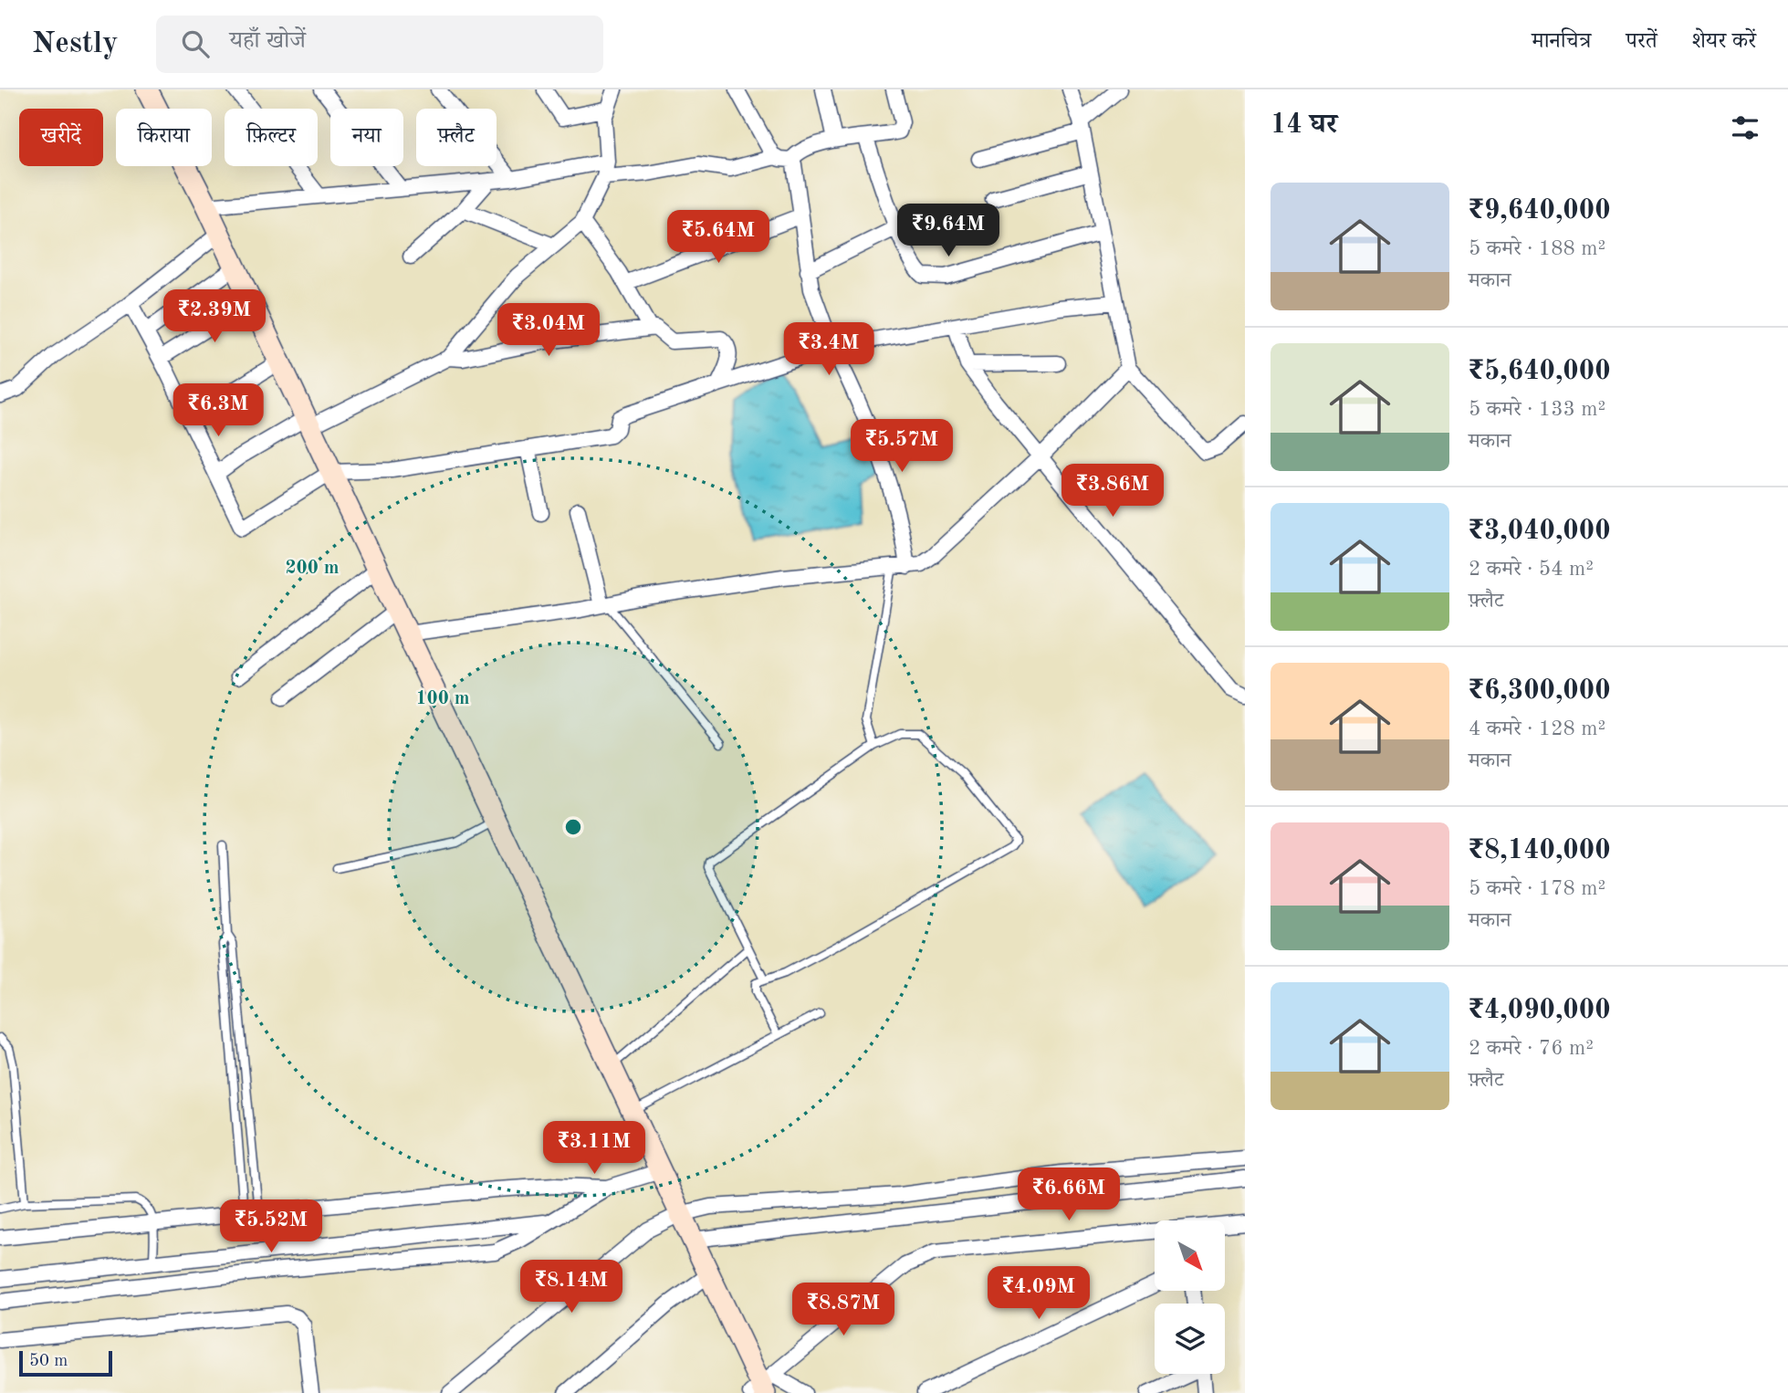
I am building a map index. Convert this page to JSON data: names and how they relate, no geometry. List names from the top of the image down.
{
  "scale_bar": "50 m",
  "north": "bottom right",
  "page": {
    "header": "Nestly",
    "search": "यहाँ खोजें",
    "nav": ["मानचित्र", "परतें", "शेयर करें"],
    "heading": "14 घर",
    "chip": [
      "खरीदें",
      "किराया",
      "फ़िल्टर",
      "नया",
      "फ़्लैट"
    ],
    "list": [
      {
        "name": "₹9,640,000",
        "note": "5 कमरे · 188 m² · मकान"
      },
      {
        "name": "₹5,640,000",
        "note": "5 कमरे · 133 m² · मकान"
      },
      {
        "name": "₹3,040,000",
        "note": "2 कमरे · 54 m² · फ़्लैट"
      },
      {
        "name": "₹6,300,000",
        "note": "4 कमरे · 128 m² · मकान"
      },
      {
        "name": "₹8,140,000",
        "note": "5 कमरे · 178 m² · मकान"
      },
      {
        "name": "₹4,090,000",
        "note": "2 कमरे · 76 m² · फ़्लैट"
      }
    ],
    "price": [
      "₹9.64M",
      "₹5.64M",
      "₹2.39M",
      "₹3.04M",
      "₹3.4M",
      "₹6.3M",
      "₹5.57M",
      "₹3.86M",
      "₹3.11M",
      "₹6.66M",
      "₹5.52M",
      "₹8.14M",
      "₹4.09M",
      "₹8.87M"
    ],
    "scale": "50 m"
  },
  "rings": ["200 m", "100 m"]
}
